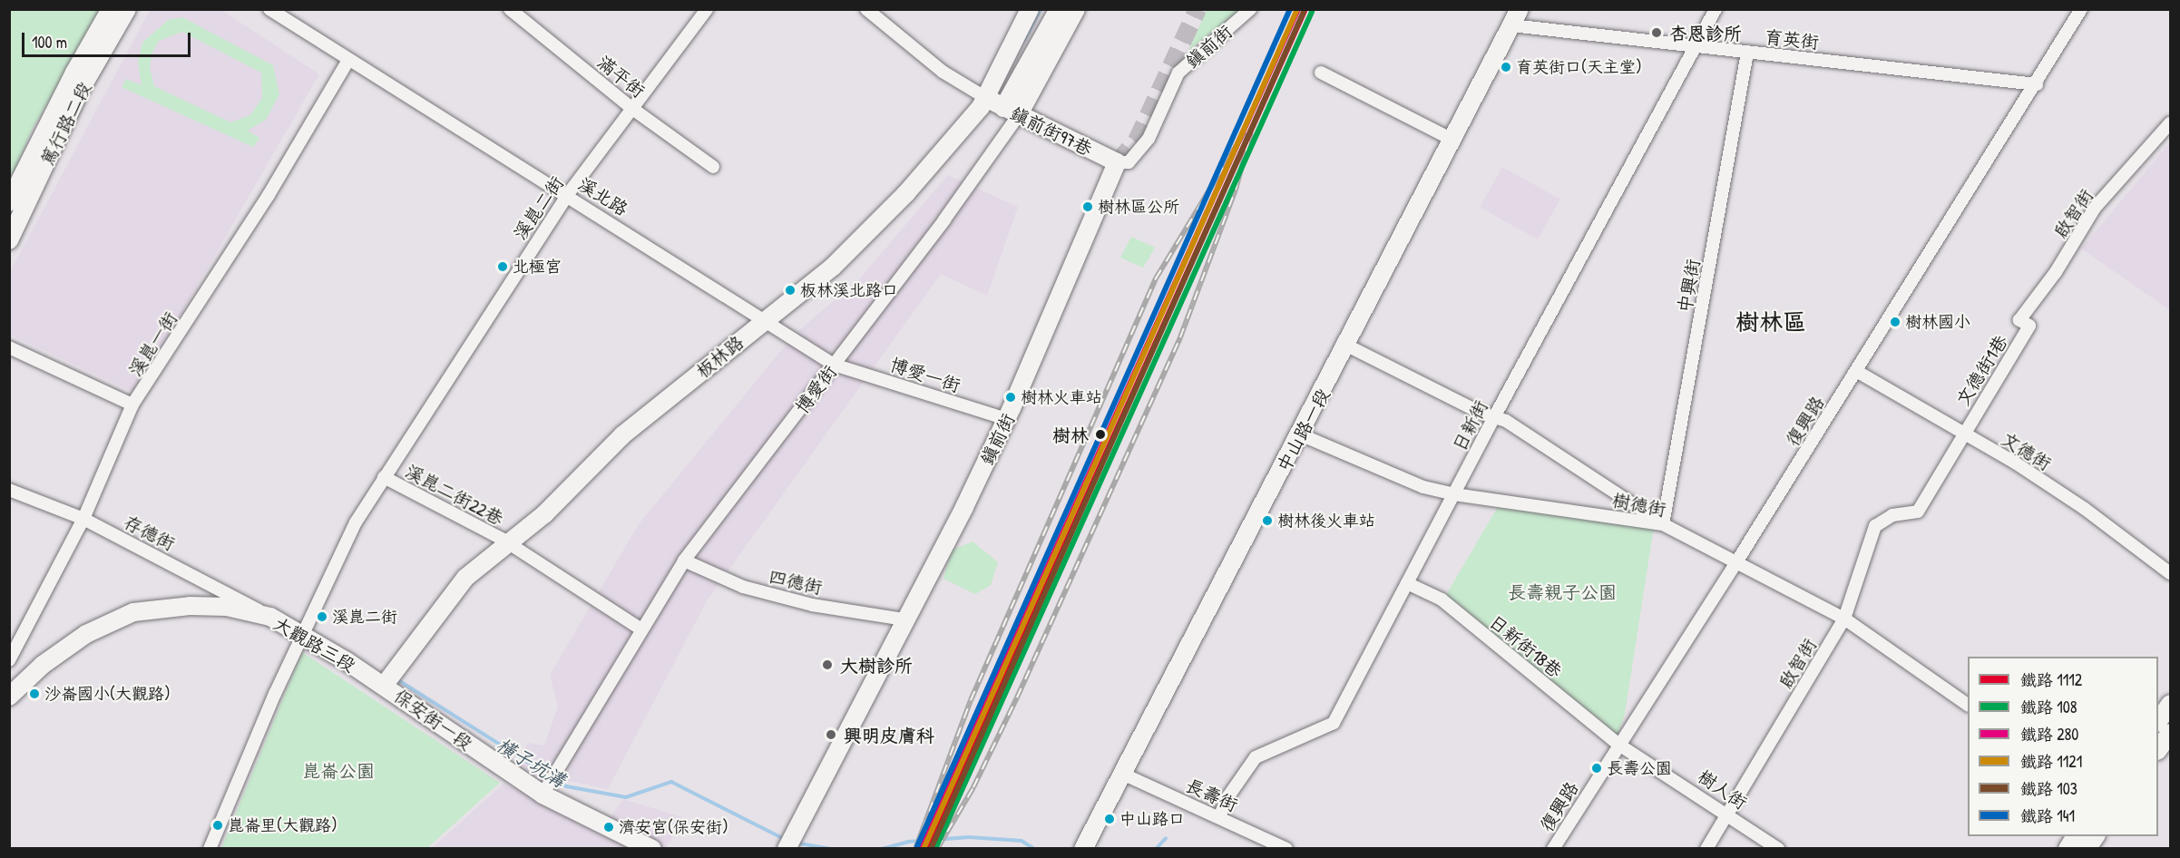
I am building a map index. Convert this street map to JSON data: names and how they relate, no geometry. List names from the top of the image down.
{
  "streets": {
    "street": [
      "育英街",
      "鎮前街",
      "滿平街",
      "篤行路二段",
      "鎮前街97巷",
      "溪北路",
      "溪崑二街",
      "啟智街",
      "中興街",
      "溪崑一街",
      "板林路",
      "文德街1巷",
      "博愛一街",
      "博愛街",
      "復興路",
      "日新街",
      "中山路一段",
      "文德街",
      "溪崑二街22巷",
      "樹德街",
      "存德街",
      "四德街",
      "大觀路三段",
      "日新街18巷",
      "保安街一段",
      "樹人街",
      "長壽街"
    ]
  },
  "crossings": [
    ["育英街", "中興街"],
    ["育英街", "復興路"],
    ["育英街", "日新街"],
    ["育英街", "中山路一段"],
    ["鎮前街", "鎮前街97巷"],
    ["鎮前街", "博愛一街"],
    ["鎮前街", "四德街"],
    ["滿平街", "溪崑二街"],
    ["鎮前街97巷", "板林路"],
    ["鎮前街97巷", "博愛街"],
    ["溪北路", "溪崑二街"],
    ["溪北路", "溪崑一街"],
    ["溪北路", "板林路"],
    ["溪北路", "博愛一街"],
    ["溪北路", "博愛街"],
    ["溪崑二街", "溪崑二街22巷"],
    ["溪崑二街", "大觀路三段"],
    ["啟智街", "文德街1巷"],
    ["啟智街", "樹德街"],
    ["啟智街", "樹人街"],
    ["中興街", "樹德街"],
    ["溪崑一街", "存德街"],
    ["板林路", "溪崑二街22巷"],
    ["板林路", "大觀路三段"],
    ["板林路", "保安街一段"],
    ["文德街1巷", "文德街"],
    ["博愛一街", "博愛街"],
    ["博愛街", "溪崑二街22巷"],
    ["博愛街", "四德街"],
    ["博愛街", "保安街一段"],
    ["復興路", "文德街"],
    ["復興路", "樹德街"],
    ["復興路", "日新街18巷"],
    ["復興路", "樹人街"],
    ["日新街", "樹德街"],
    ["日新街", "日新街18巷"],
    ["日新街", "長壽街"],
    ["中山路一段", "樹德街"],
    ["中山路一段", "長壽街"],
    ["存德街", "大觀路三段"],
    ["大觀路三段", "保安街一段"],
    ["日新街18巷", "樹人街"]
  ],
  "districts": ["樹林區"],
  "water": ["橫子坑溝"],
  "parks": ["長壽親子公園", "崑崙公園"],
  "places": [
    "杏恩診所",
    "育英街口(天主堂)",
    "樹林區公所",
    "北極宮",
    "板林溪北路口",
    "樹林國小",
    "樹林火車站",
    "樹林",
    "樹林後火車站",
    "溪崑二街",
    "大樹診所",
    "沙崙國小(大觀路)",
    "興明皮膚科",
    "長壽公園",
    "中山路口",
    "崑崙里(大觀路)",
    "濟安宮(保安街)"
  ],
  "lines": [
    "rail line 1112",
    "rail line 280",
    "rail line 1121",
    "rail line 141",
    "rail line 108",
    "rail line 103"
  ],
  "legend": [
    "鐵路 1112",
    "鐵路 108",
    "鐵路 280",
    "鐵路 1121",
    "鐵路 103",
    "鐵路 141"
  ],
  "scale_bar": "100 m"
}
